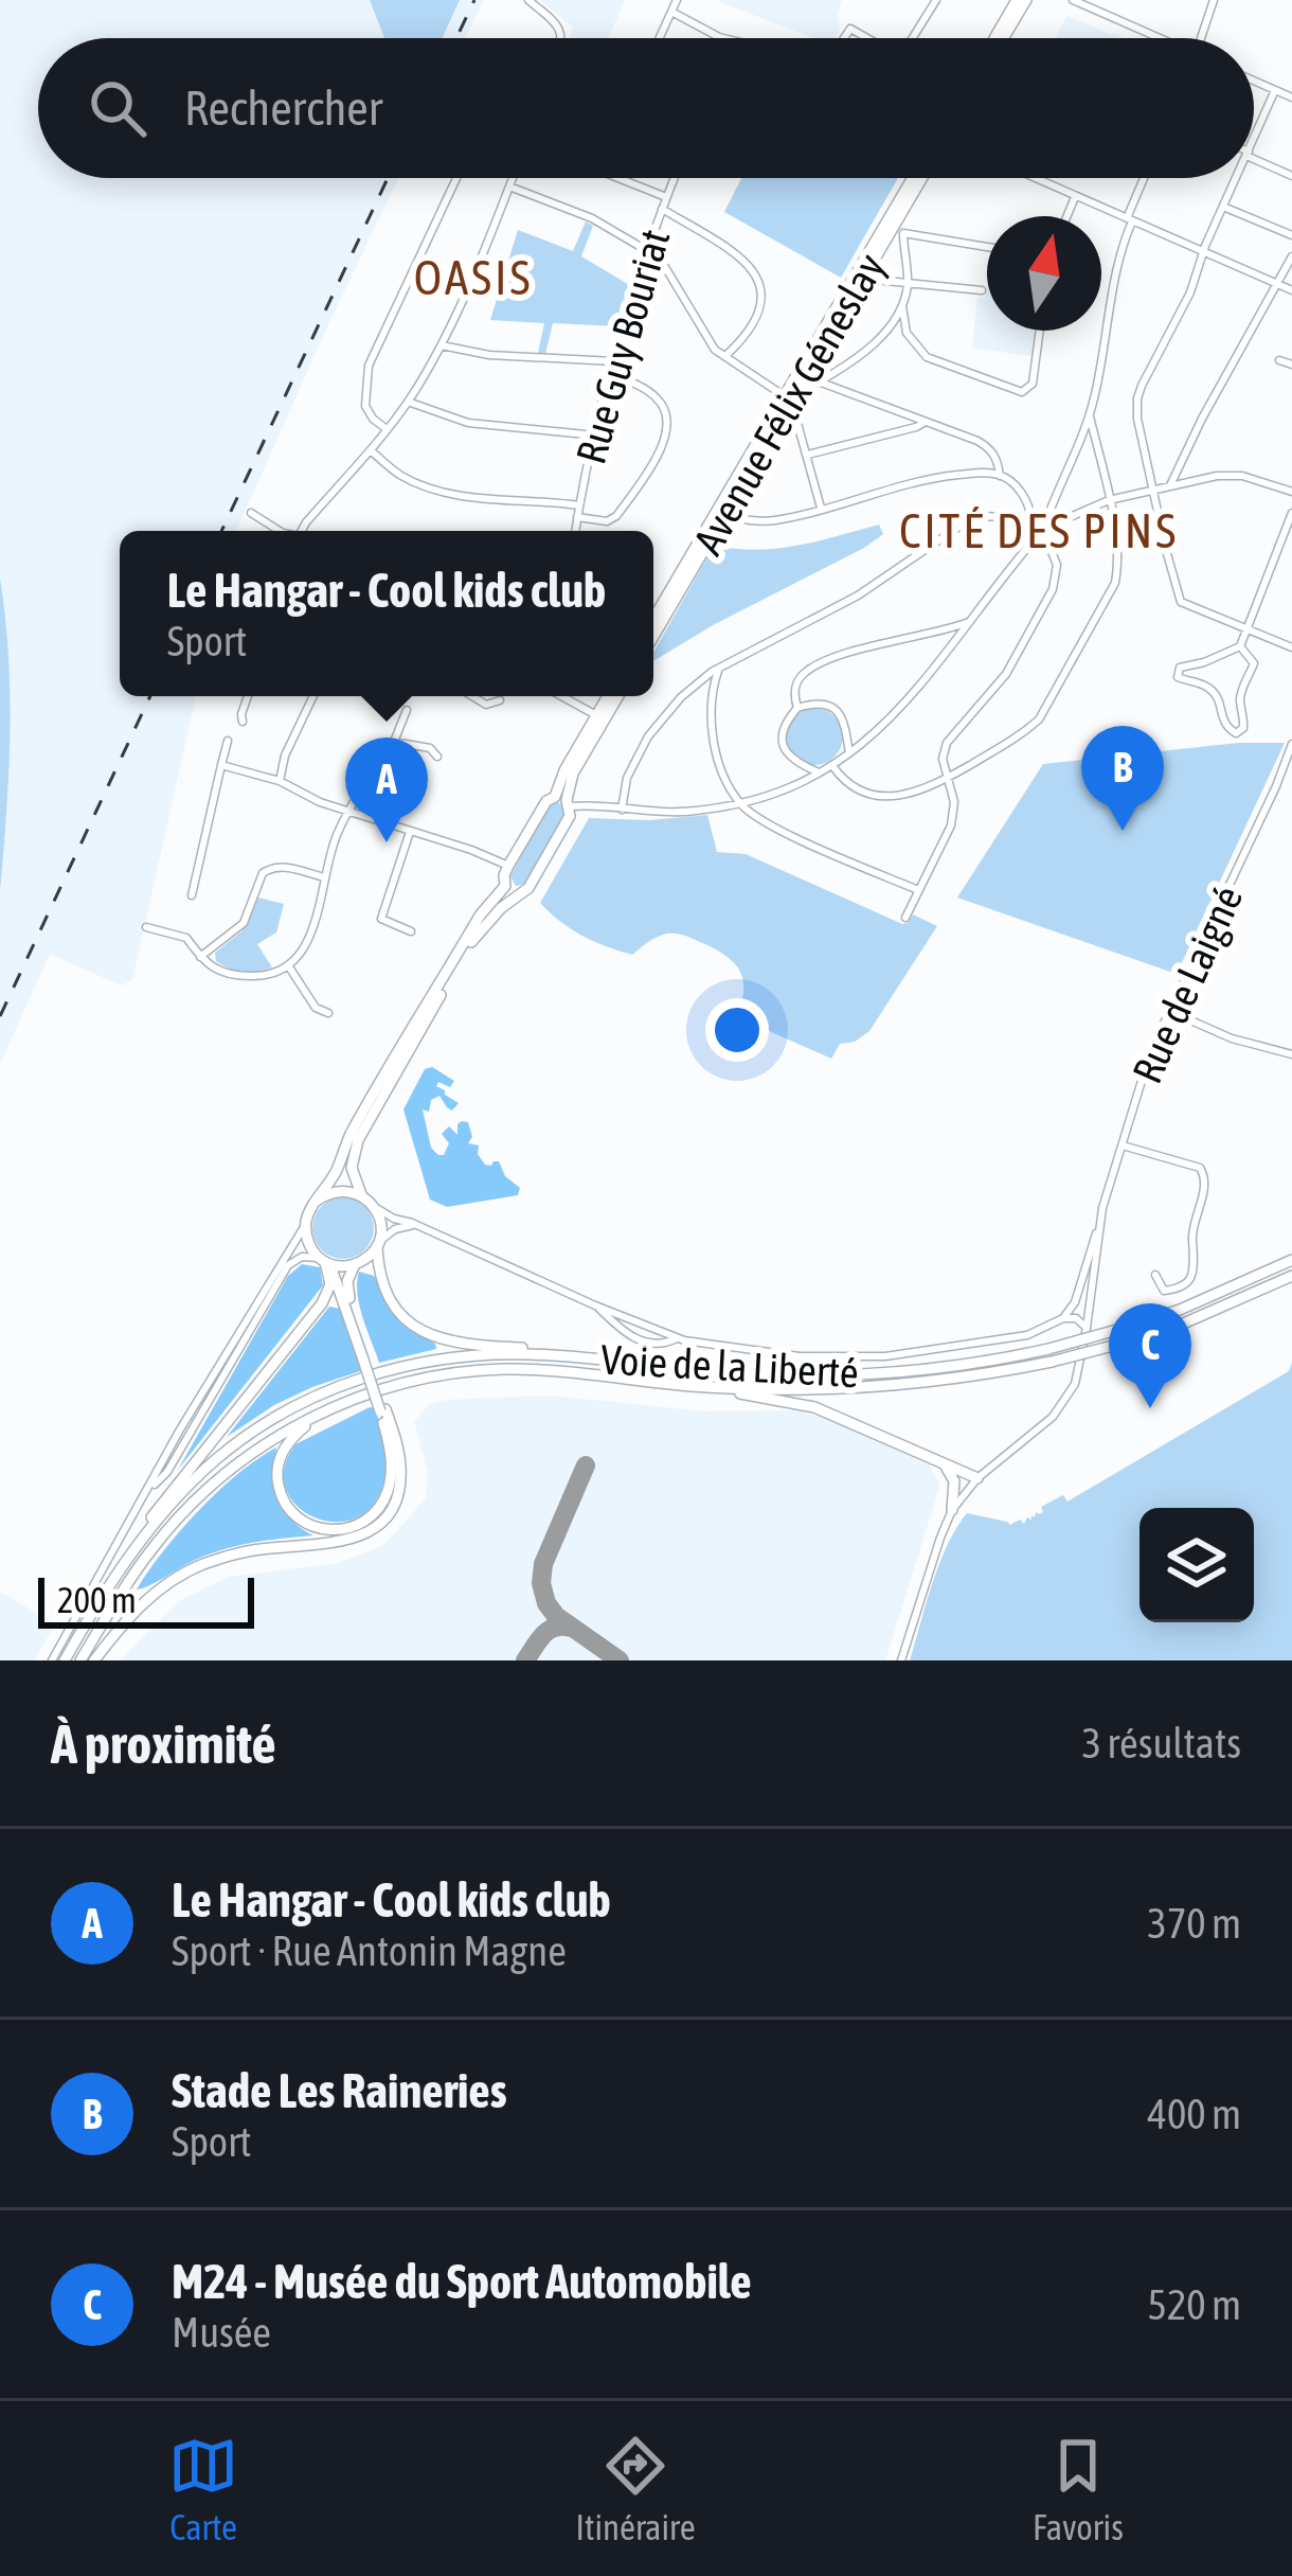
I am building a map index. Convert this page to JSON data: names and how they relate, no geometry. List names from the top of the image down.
{
  "streets": {
    "main road": ["Avenue Félix Géneslay", "Voie de la Liberté"],
    "street": ["Rue Guy Bouriat", "Rue de Laigné"]
  },
  "districts": ["OASIS", "CITÉ DES PINS"],
  "scale_bar": "200 m",
  "north": "top",
  "page": {
    "search": "Rechercher",
    "popup": ["Le Hangar - Cool kids club", "Sport"],
    "pins": ["B", "A", "C"],
    "scale": "200 m",
    "heading": ["À proximité", "3 résultats"],
    "list": [
      {
        "mark": "A",
        "name": "Le Hangar - Cool kids club",
        "note": "Sport · Rue Antonin Magne",
        "value": "370 m"
      },
      {
        "mark": "B",
        "name": "Stade Les Raineries",
        "note": "Sport",
        "value": "400 m"
      },
      {
        "mark": "C",
        "name": "M24 - Musée du Sport Automobile",
        "note": "Musée",
        "value": "520 m"
      }
    ],
    "nav": ["Carte", "Itinéraire", "Favoris"]
  }
}
